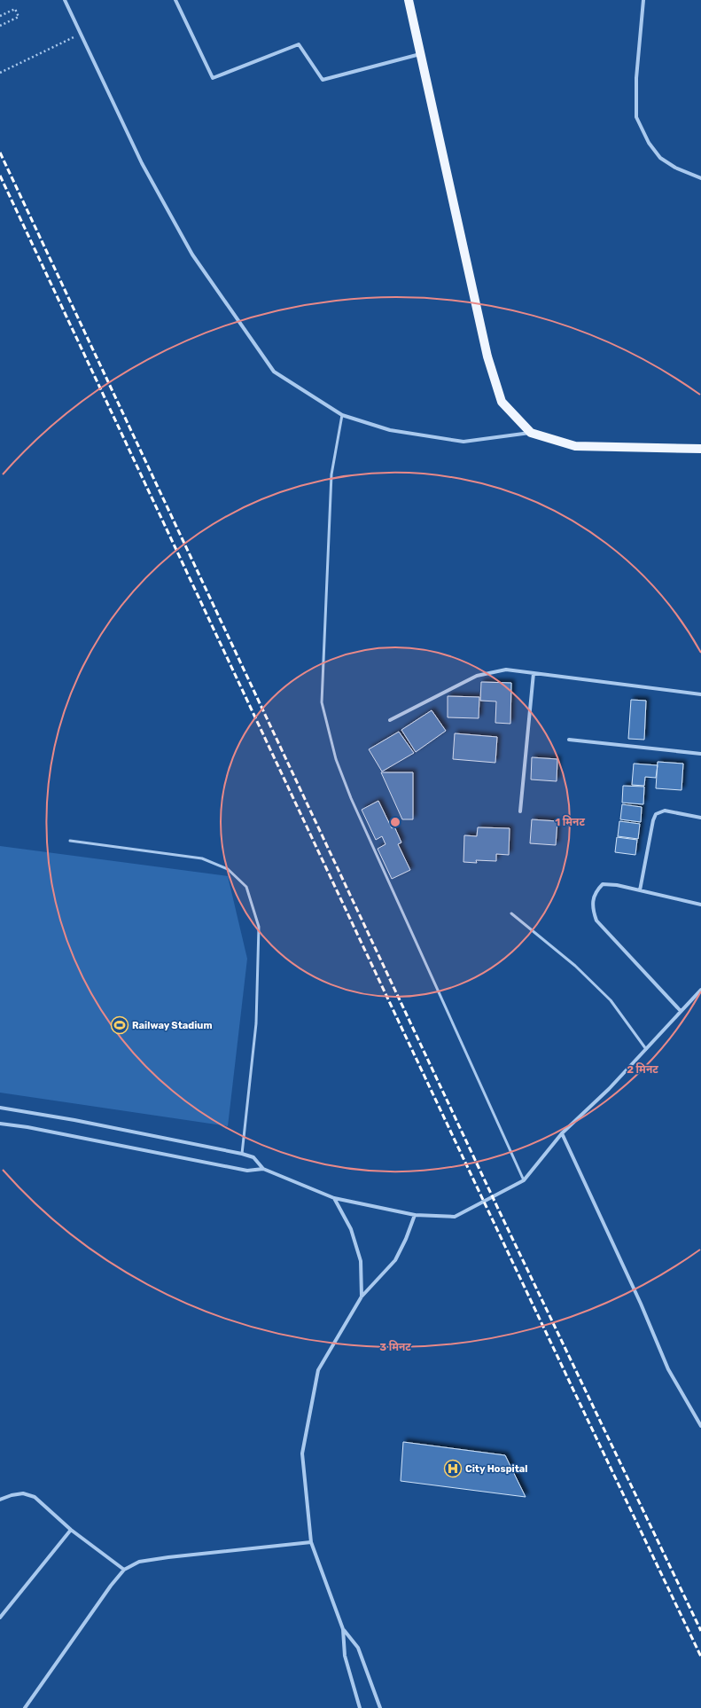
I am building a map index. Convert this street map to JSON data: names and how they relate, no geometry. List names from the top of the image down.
{
  "places": {
    "sports": ["Railway Stadium"],
    "hospital": ["City Hospital"]
  },
  "rings": ["1 मिनट", "2 मिनट", "3 मिनट"]
}
